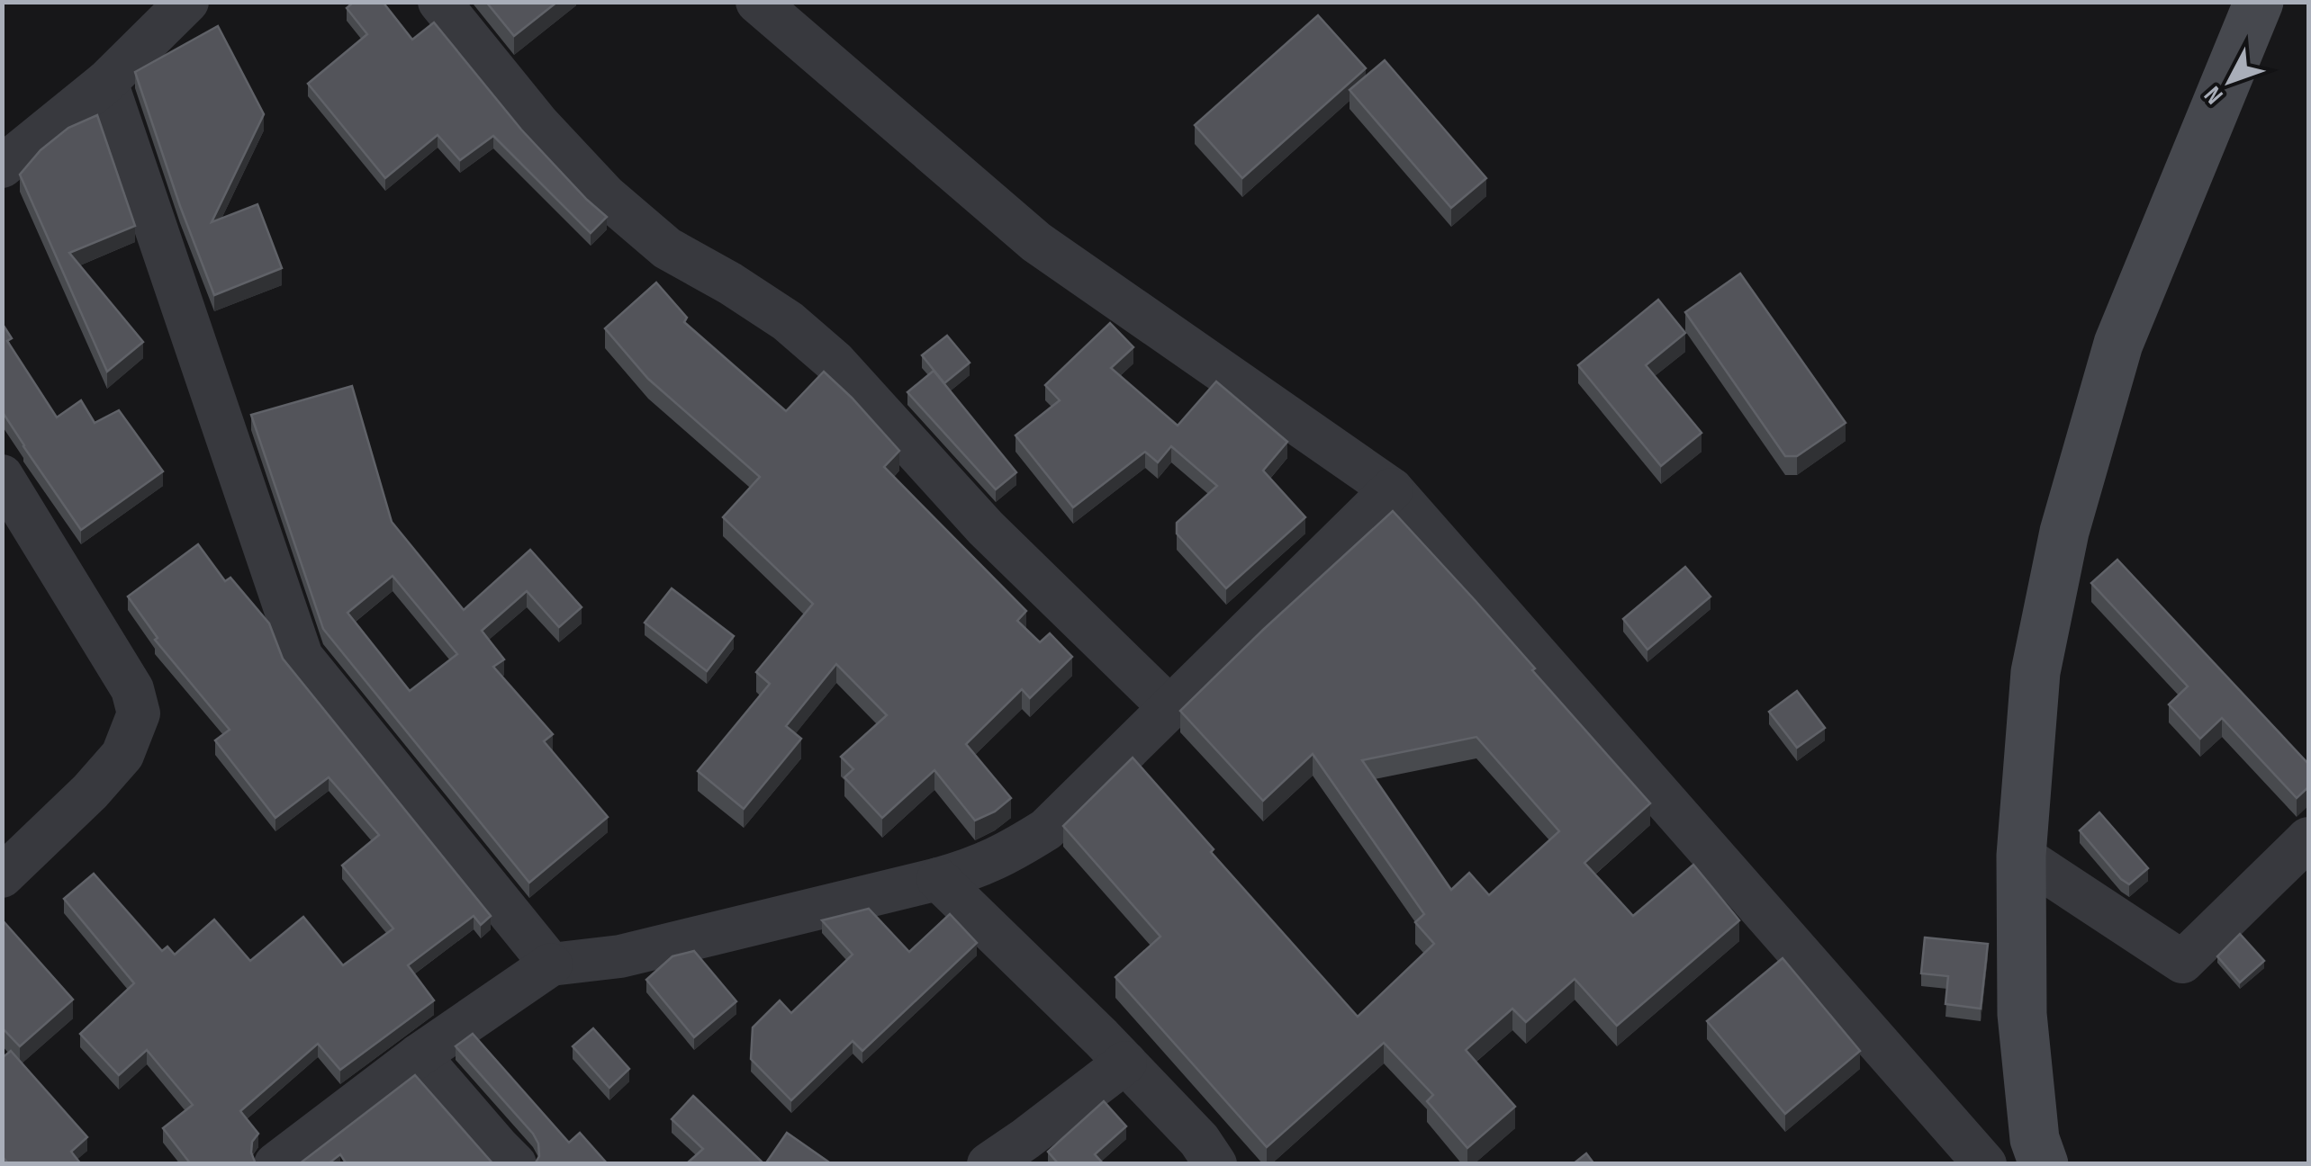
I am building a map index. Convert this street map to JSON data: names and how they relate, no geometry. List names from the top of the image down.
{
  "north": "bottom left"
}
